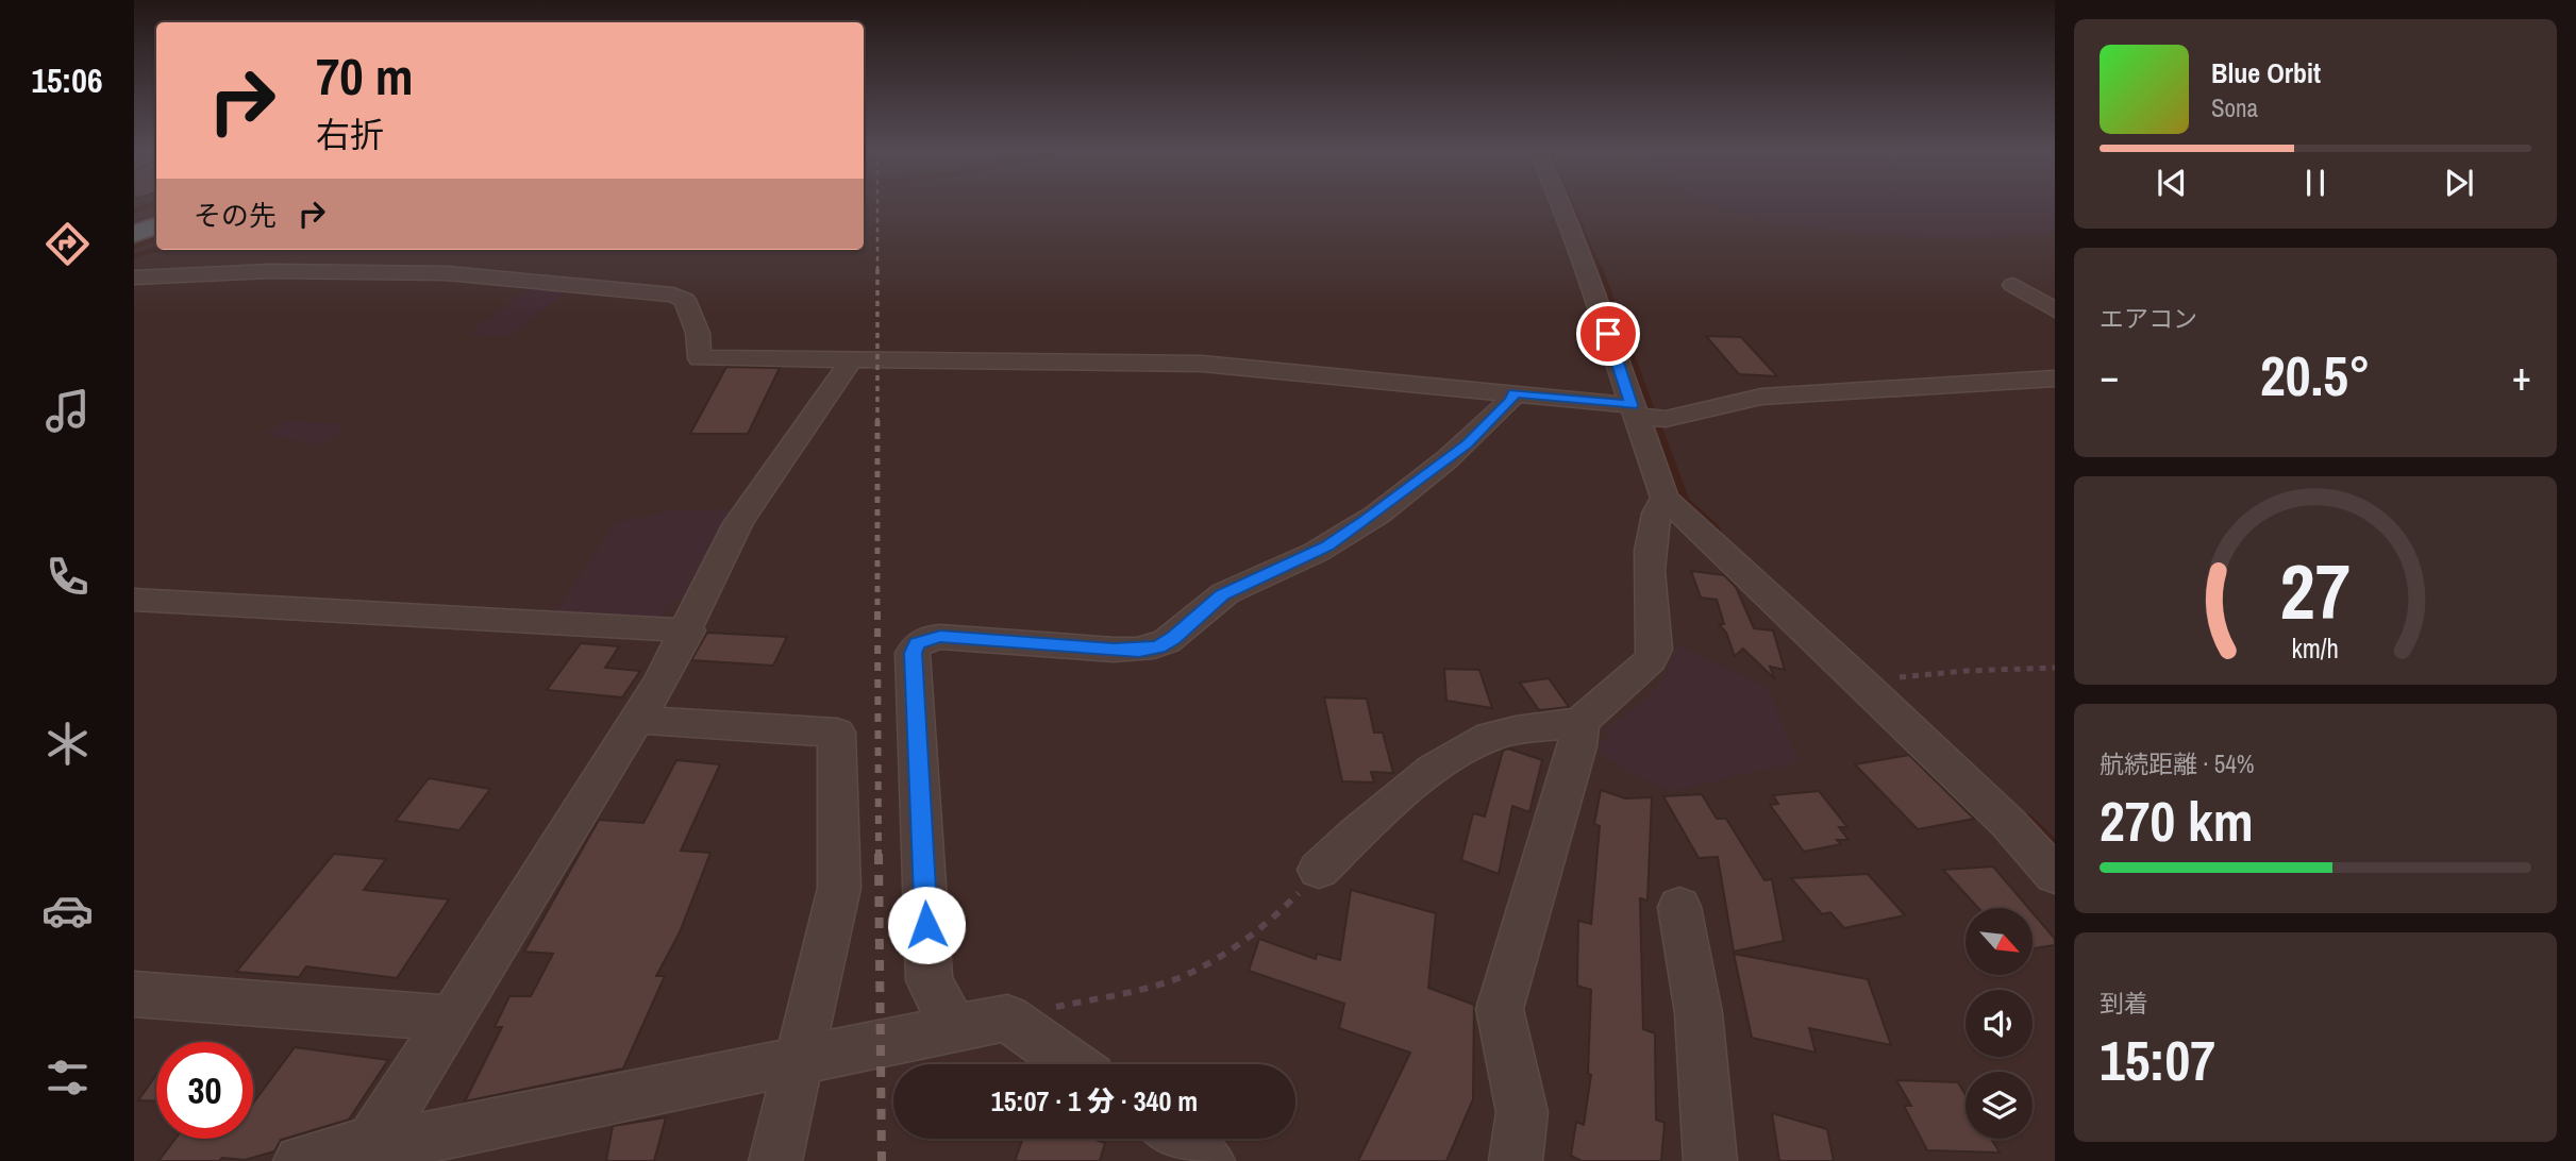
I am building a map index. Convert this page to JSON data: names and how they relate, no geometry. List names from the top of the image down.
{
  "north": "bottom right",
  "page": {
    "tabs": "15:06",
    "turn": ["70 m", "右折"],
    "song": ["Blue Orbit", "Sona"],
    "then": "その先",
    "tile": [
      "エアコン",
      ["航続距離 · 54%", "270 km"],
      ["到着", "15:07"]
    ],
    "heat": ["−", "20.5°", "+"],
    "limit": "30",
    "trip": "15:07 · 1 分 · 340 m",
    "gauge": ["27", "km/h"]
  }
}
